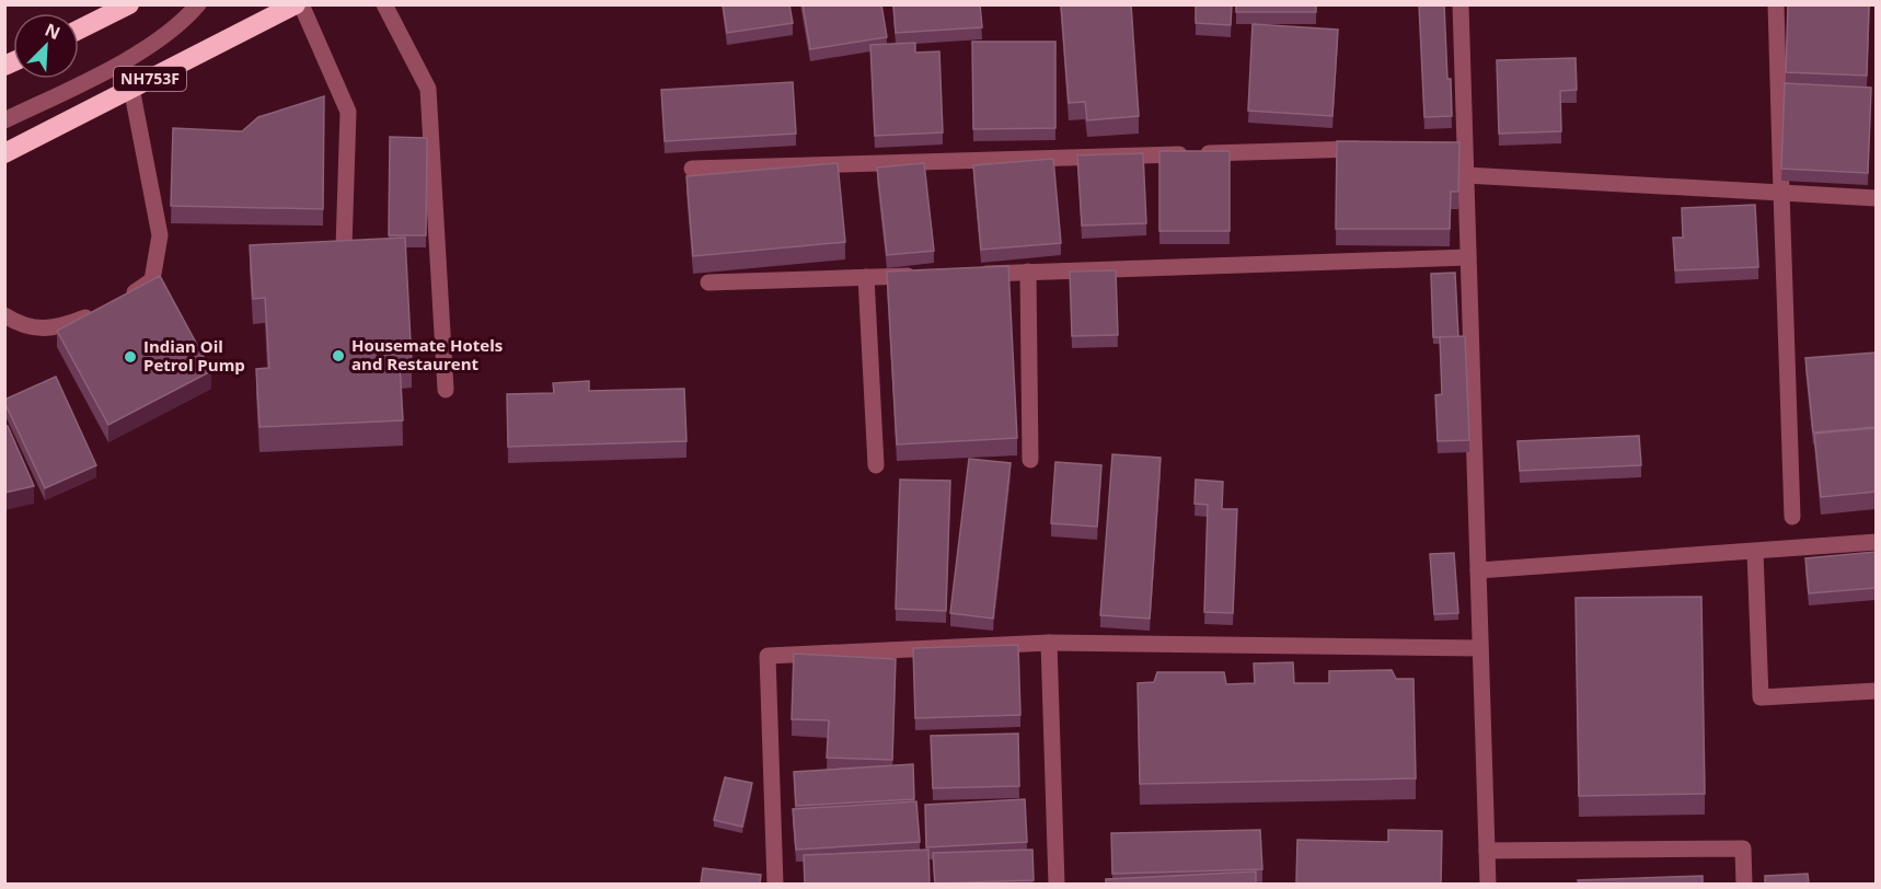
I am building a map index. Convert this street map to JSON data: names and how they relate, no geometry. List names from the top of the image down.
{
  "streets": {
    "highway": ["NH753F"]
  },
  "places": ["Housemate Hotels and Restaurent", "Indian Oil Petrol Pump"],
  "north": "top right"
}
